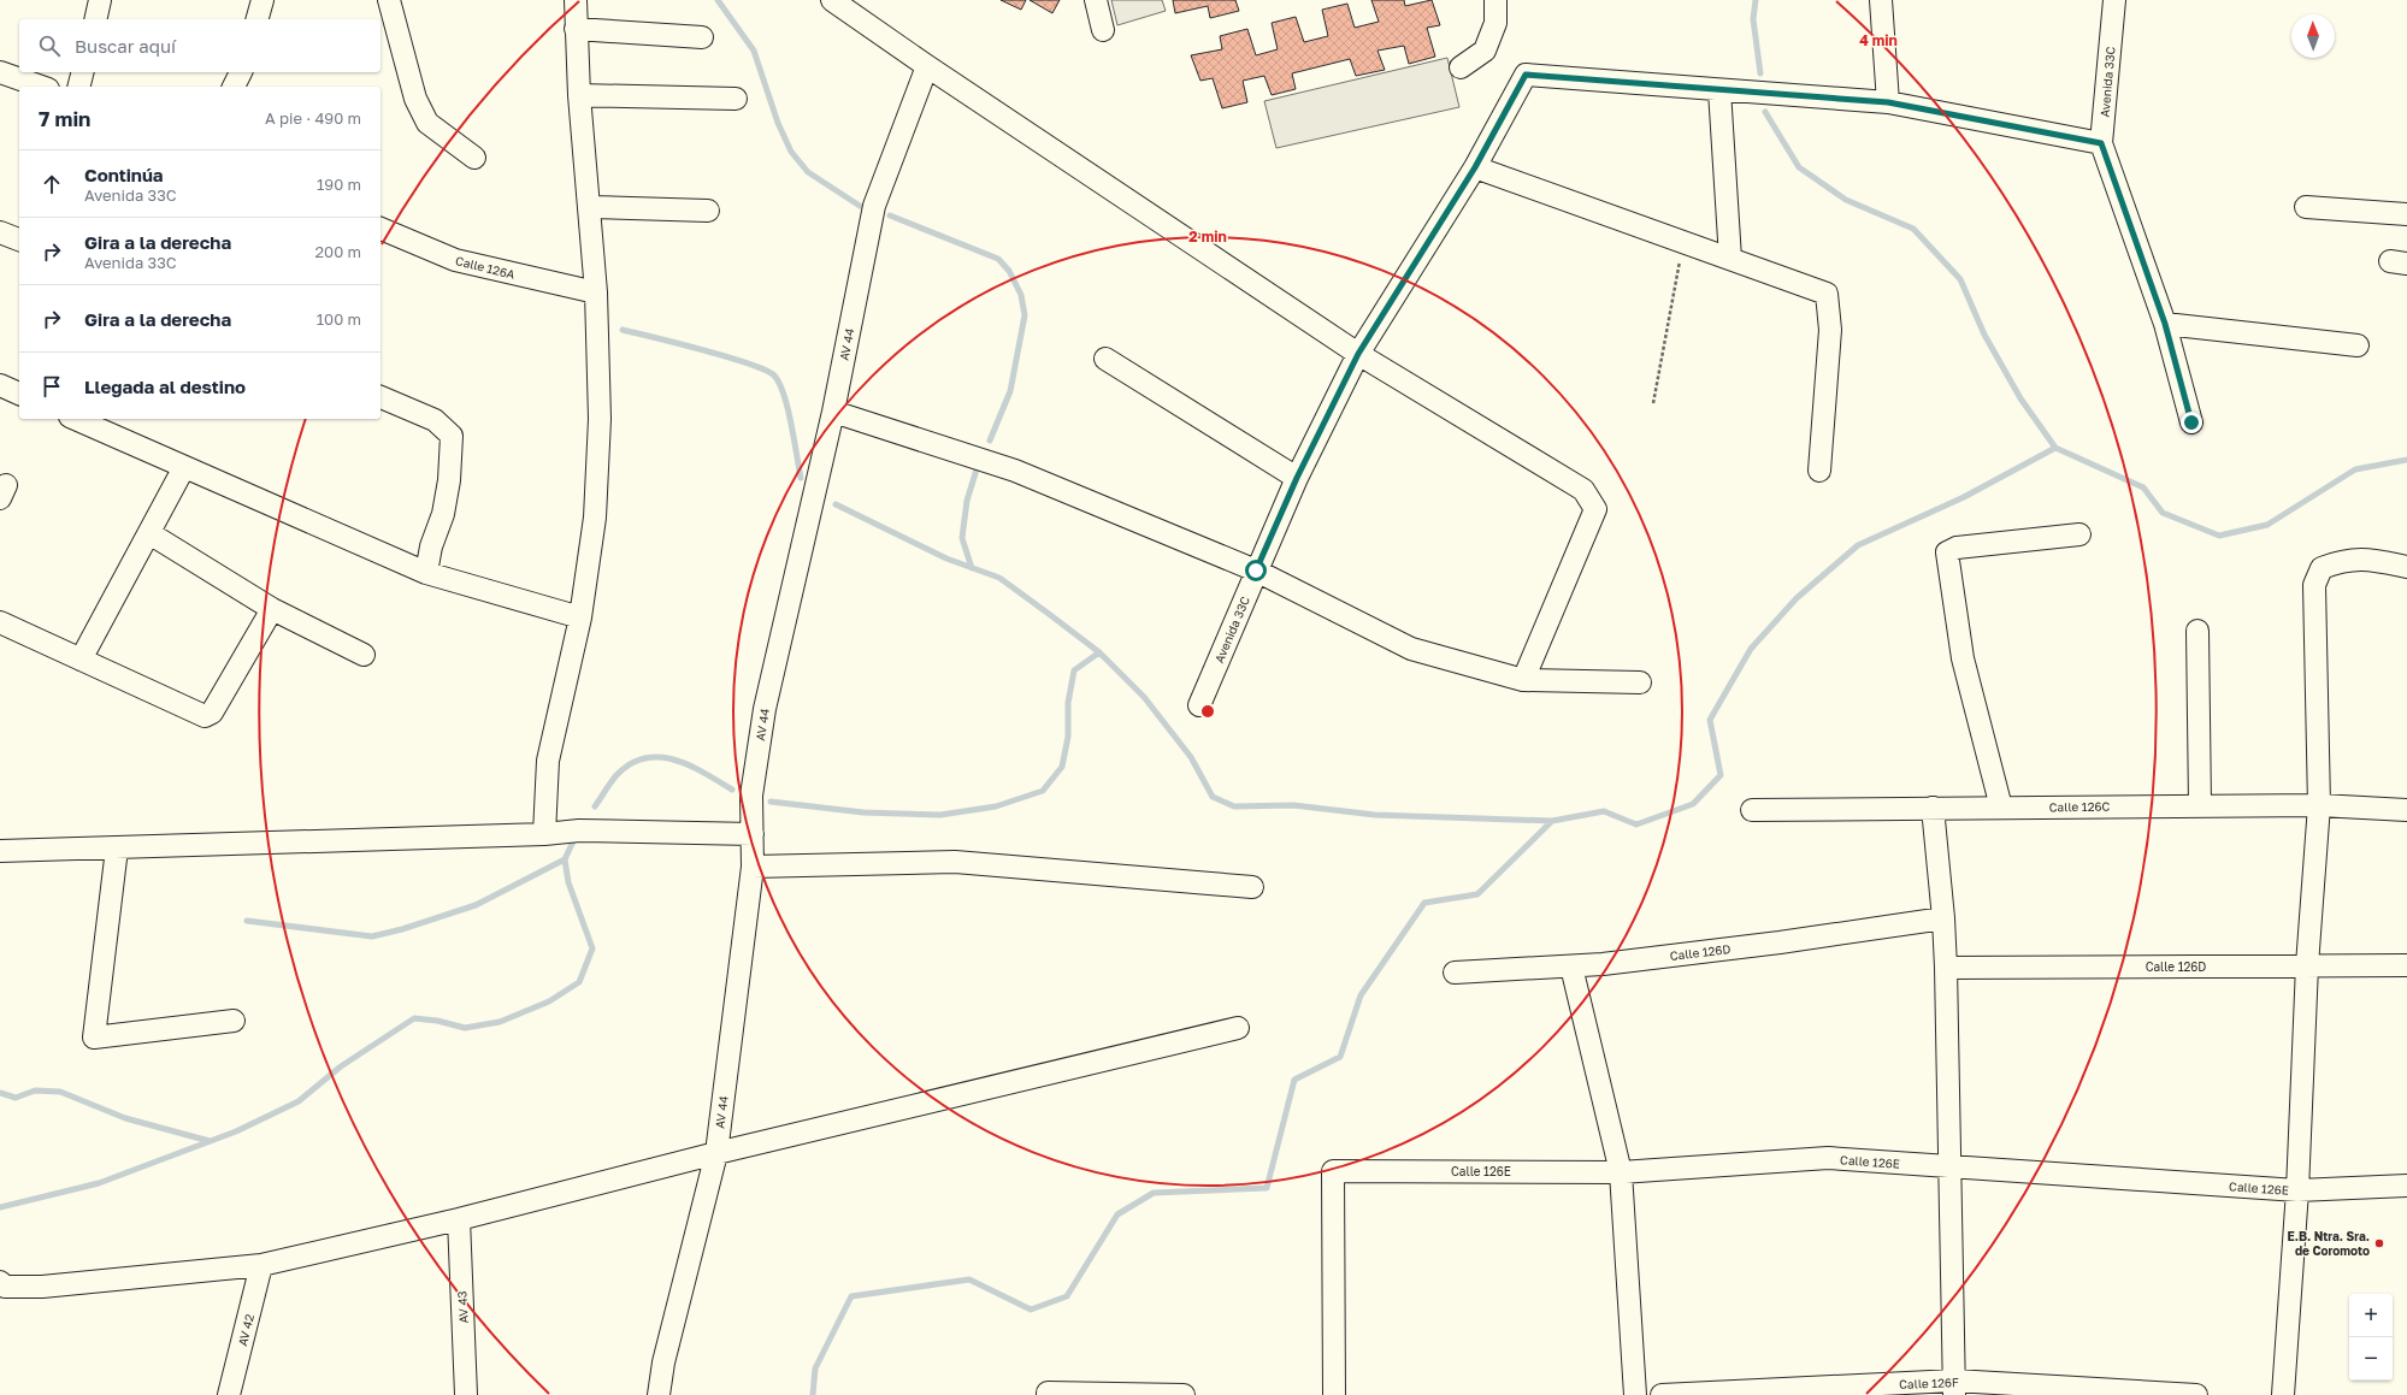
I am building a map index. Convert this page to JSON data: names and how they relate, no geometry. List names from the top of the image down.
{
  "streets": {
    "street": [
      "Avenida 33C",
      "Calle 126A",
      "AV 44",
      "Calle 126C",
      "Calle 126D",
      "Calle 126E",
      "AV 43",
      "AV 42",
      "Calle 126F"
    ]
  },
  "places": ["E.B. Ntra. Sra. de Coromoto"],
  "north": "top",
  "page": {
    "search": "Buscar aquí",
    "heading": ["7 min", "A pie · 490 m"],
    "list": [
      ["Continúa", "Avenida 33C", "190 m"],
      ["Gira a la derecha", "Avenida 33C", "200 m"],
      ["Gira a la derecha", "100 m"],
      "Llegada al destino"
    ],
    "map_buttons": ["+", "−"]
  },
  "rings": ["4 min", "2 min"]
}
